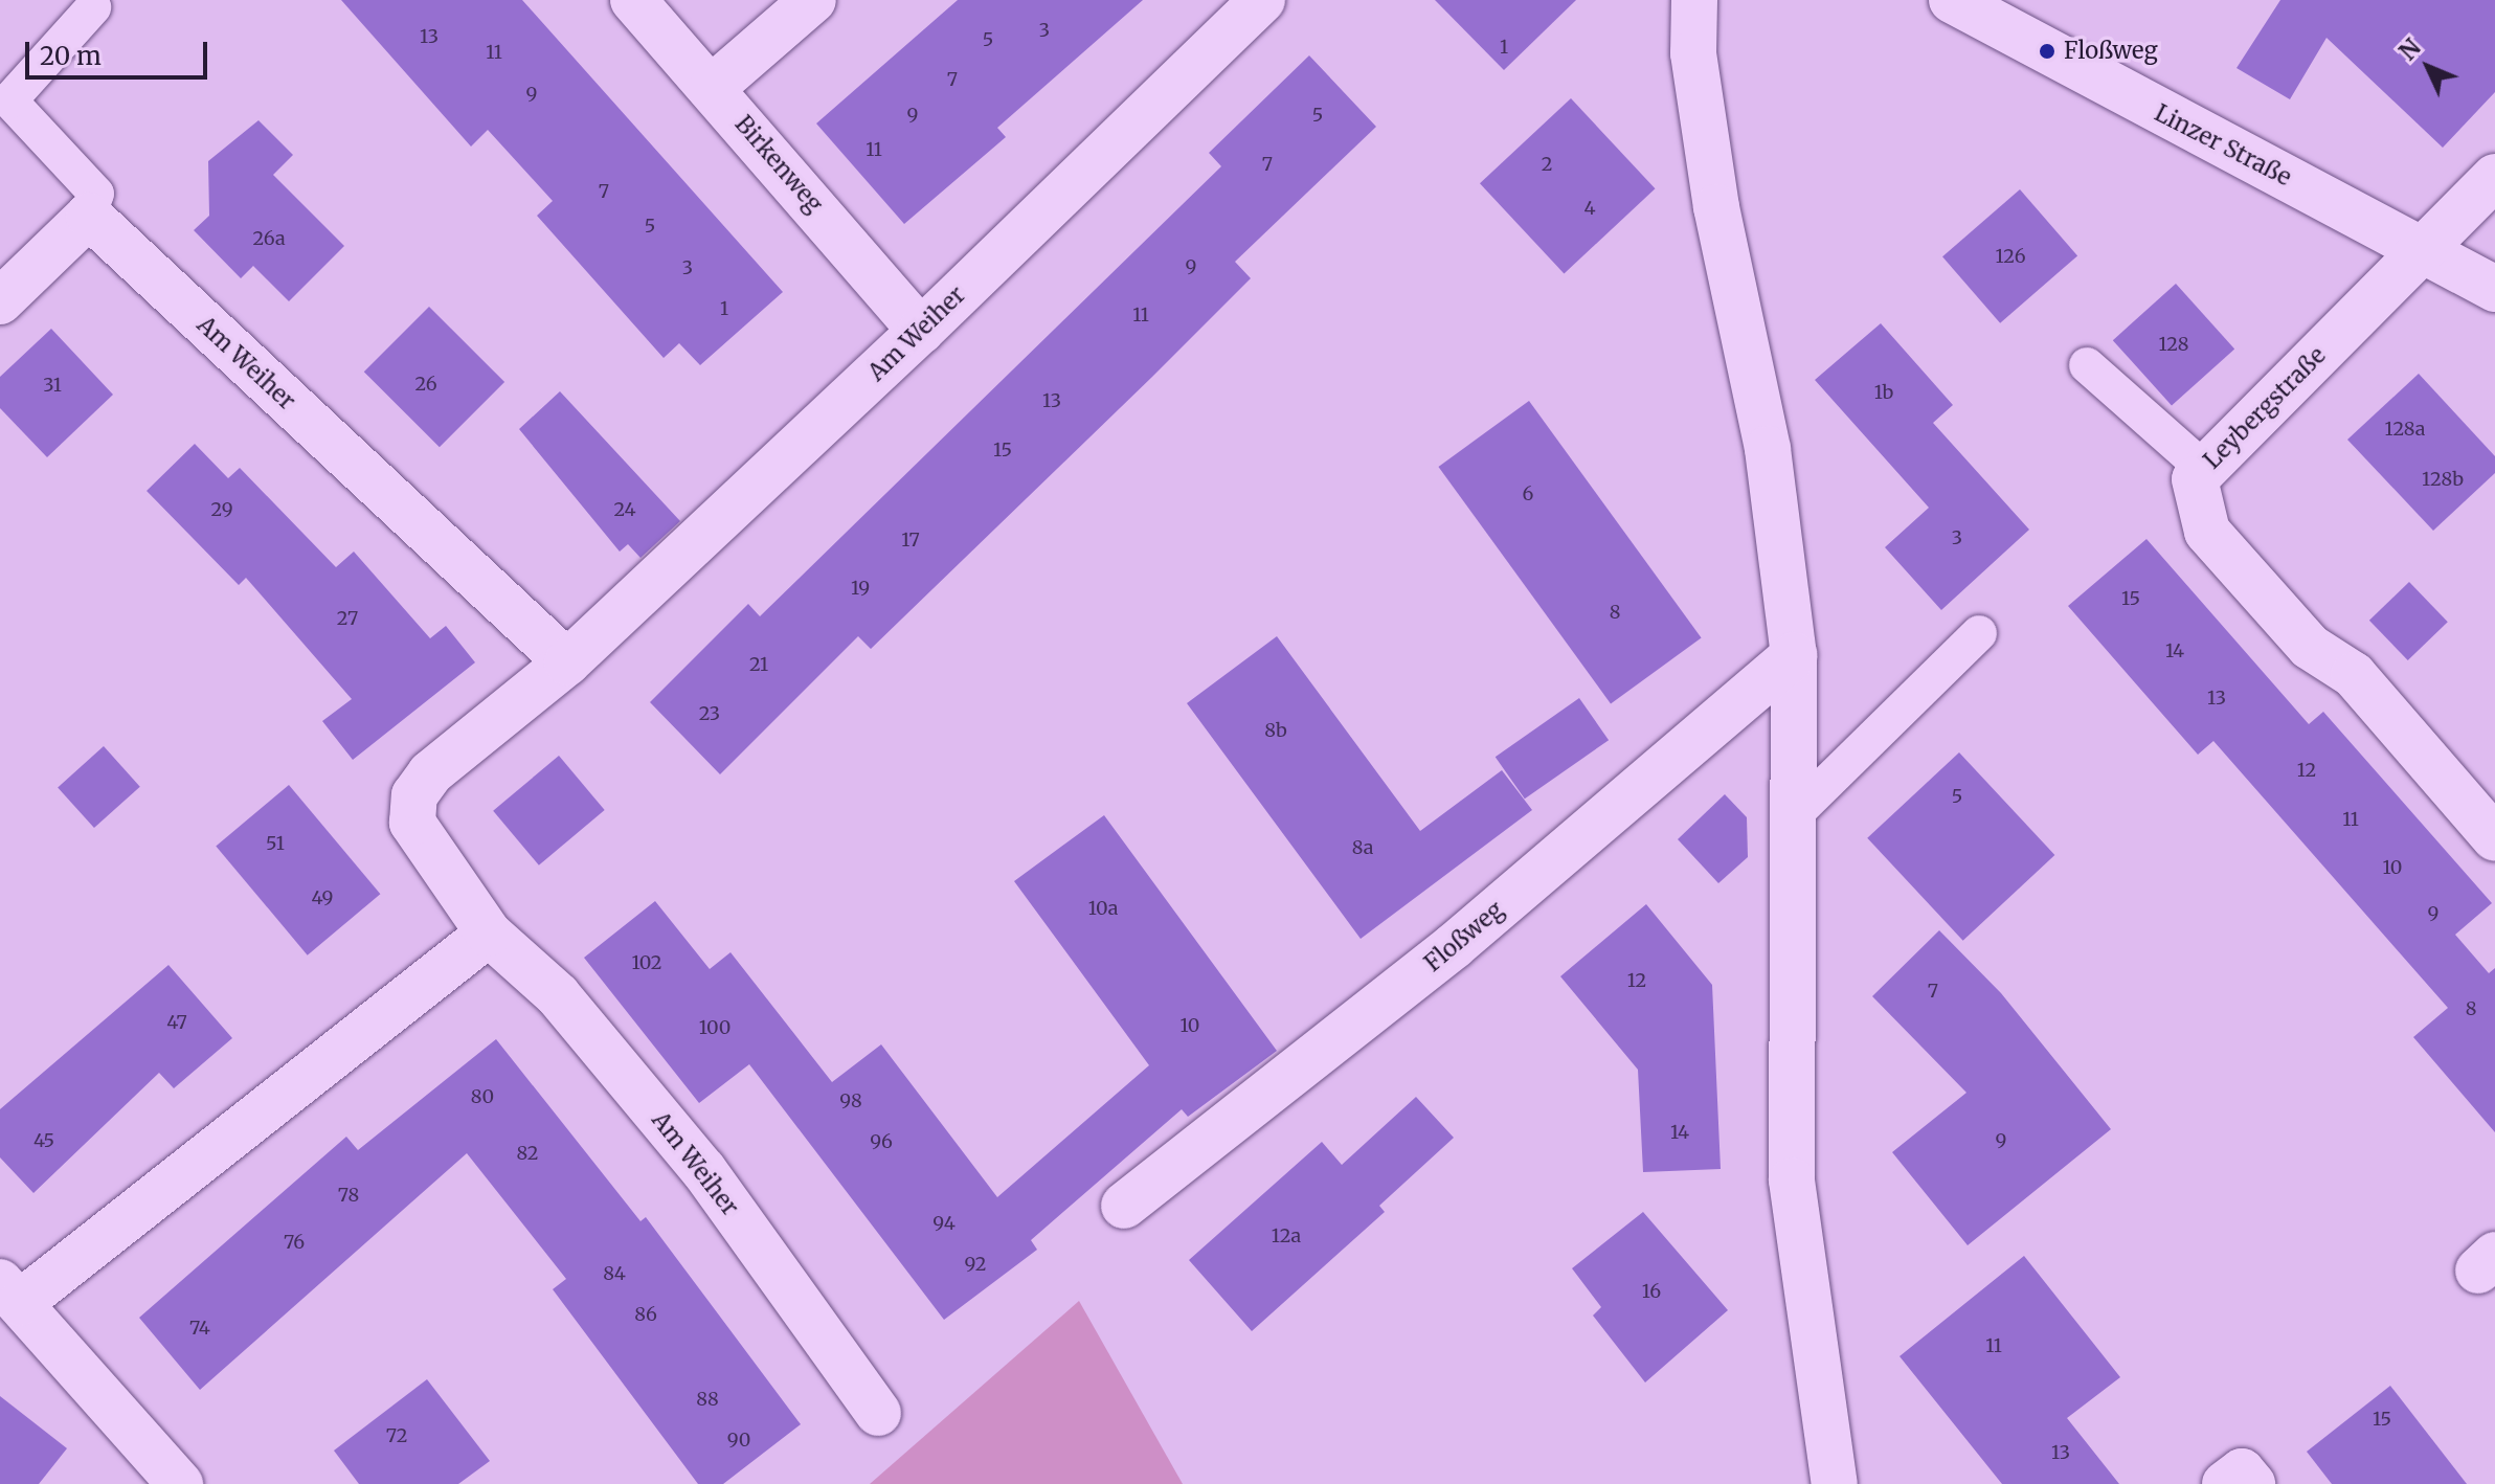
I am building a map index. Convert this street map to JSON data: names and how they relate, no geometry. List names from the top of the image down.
{
  "streets": {
    "street": [
      "Linzer Straße",
      "Birkenweg",
      "Am Weiher",
      "Leybergstraße",
      "Floßweg"
    ]
  },
  "crossings": [
    ["Linzer Straße", "Leybergstraße"],
    ["Birkenweg", "Am Weiher"]
  ],
  "places": ["Floßweg"],
  "house_numbers": [
    "3",
    "13",
    "5",
    "1",
    "11",
    "7",
    "9",
    "9",
    "5",
    "11",
    "7",
    "2",
    "7",
    "4",
    "5",
    "26a",
    "126",
    "9",
    "3",
    "1",
    "11",
    "128",
    "26",
    "31",
    "1b",
    "13",
    "128a",
    "15",
    "128b",
    "6",
    "29",
    "24",
    "3",
    "17",
    "19",
    "15",
    "8",
    "27",
    "14",
    "21",
    "13",
    "23",
    "8b",
    "12",
    "5",
    "11",
    "51",
    "8a",
    "10",
    "49",
    "10a",
    "9",
    "102",
    "12",
    "7",
    "8",
    "47",
    "10",
    "100",
    "80",
    "98",
    "14",
    "45",
    "9",
    "96",
    "82",
    "78",
    "94",
    "12a",
    "76",
    "92",
    "84",
    "16",
    "86",
    "74",
    "11",
    "88",
    "15",
    "72",
    "90",
    "13"
  ],
  "scale_bar": "20 m",
  "north": "top left"
}
